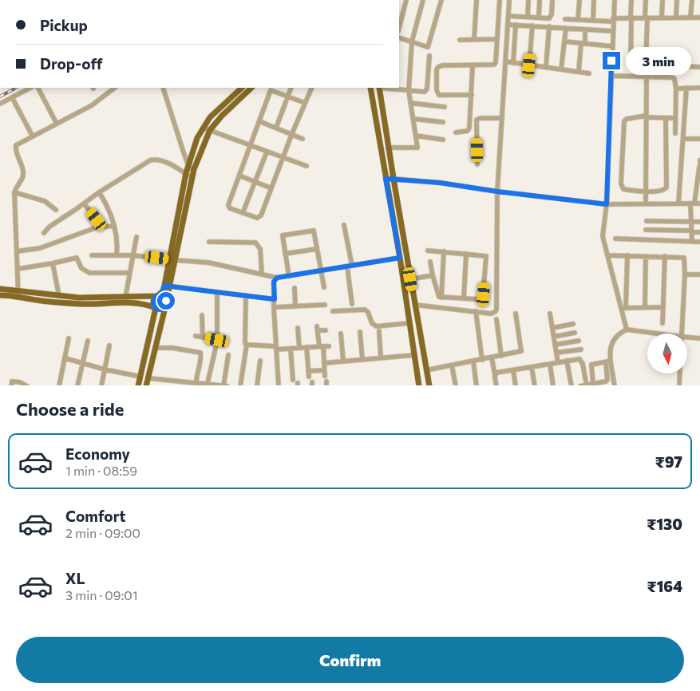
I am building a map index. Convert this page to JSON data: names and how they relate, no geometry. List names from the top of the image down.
{
  "north": "bottom",
  "page": {
    "banner": ["Pickup", "Drop-off"],
    "bubble": "3 min",
    "heading": "Choose a ride",
    "list": [
      {
        "name": "Economy",
        "note": "1 min · 08:59",
        "value": "₹97"
      },
      {
        "name": "Comfort",
        "note": "2 min · 09:00",
        "value": "₹130"
      },
      {
        "name": "XL",
        "note": "3 min · 09:01",
        "value": "₹164"
      }
    ],
    "buttons": "Confirm"
  }
}
